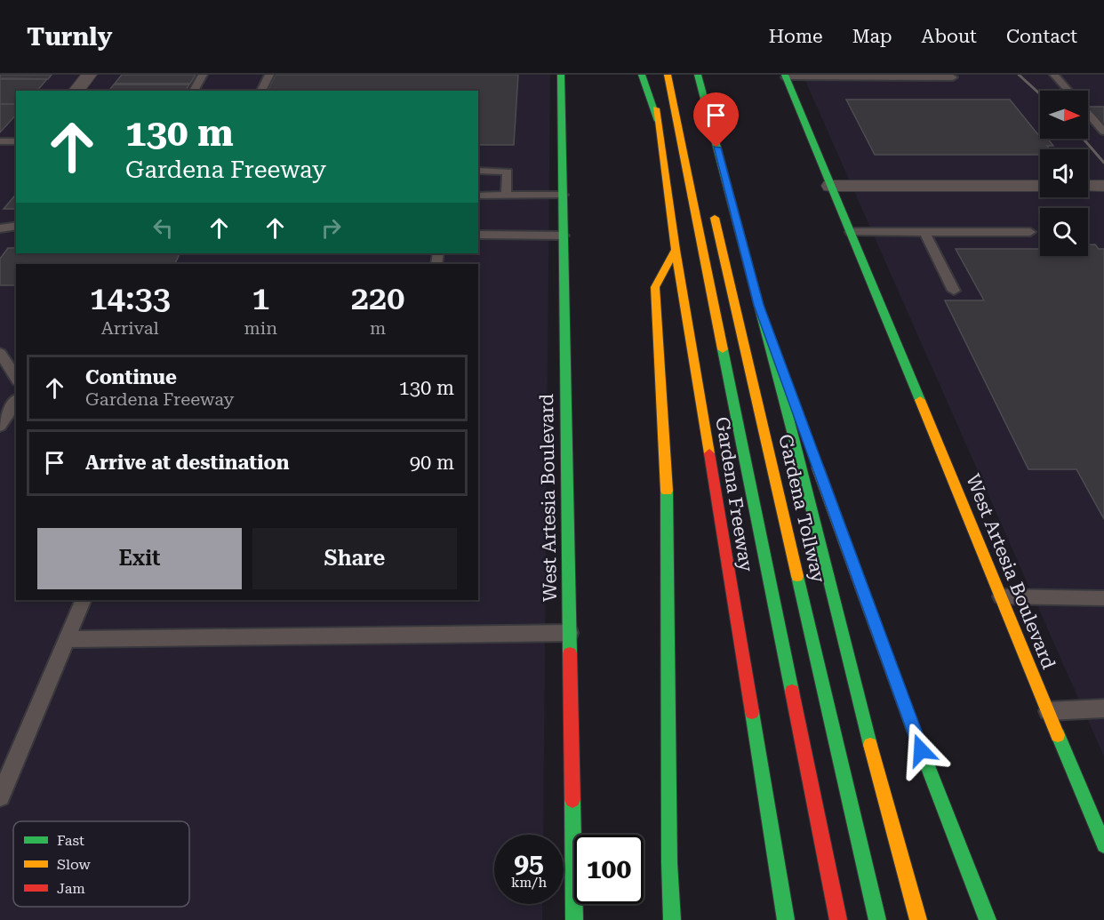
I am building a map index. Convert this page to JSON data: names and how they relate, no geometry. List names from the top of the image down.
{
  "streets": {
    "main road": ["Gardena Freeway", "West Artesia Boulevard", "Gardena Tollway"]
  },
  "legend": ["Fast", "Slow", "Jam"],
  "north": "right",
  "page": {
    "header": "Turnly",
    "nav": [
      "Home",
      "Map",
      "About",
      "Contact"
    ],
    "turn": ["130 m", "Gardena Freeway"],
    "eta": [
      "14:33",
      "Arrival",
      "1",
      "min",
      "220",
      "m"
    ],
    "list": [
      {
        "name": "Continue",
        "note": "Gardena Freeway",
        "value": "130 m"
      },
      {
        "name": "Arrive at destination",
        "value": "90 m"
      }
    ],
    "buttons": ["Exit", "Share"],
    "speed": "95 km/h",
    "limit": "100"
  }
}
